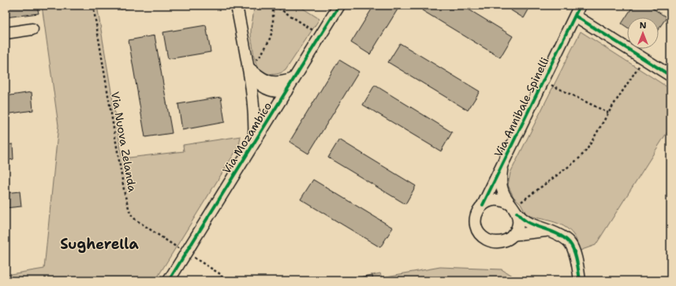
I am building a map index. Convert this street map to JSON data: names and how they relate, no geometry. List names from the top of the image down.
{
  "streets": {
    "street": ["Via Annibale Spinelli", "Via Mozambico"],
    "path": ["Via Nuova Zelanda"]
  },
  "crossings": [
    ["Via Mozambico", "Via Nuova Zelanda"]
  ],
  "districts": ["Sugherella"],
  "north": "top"
}
